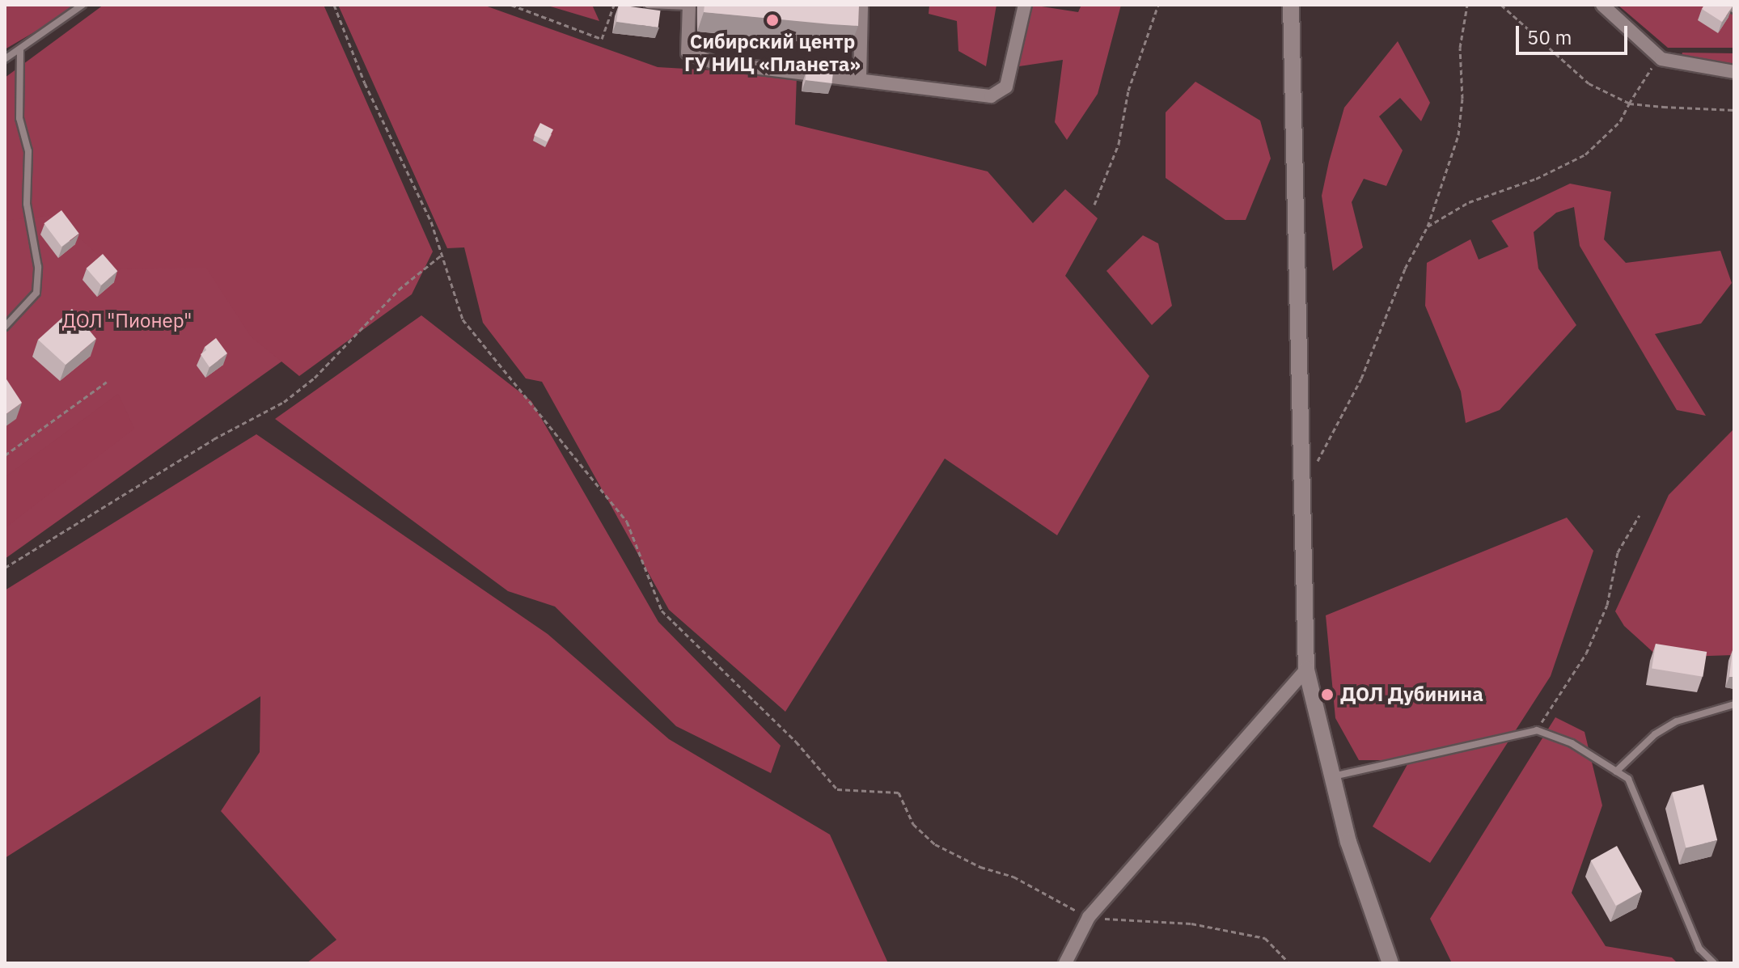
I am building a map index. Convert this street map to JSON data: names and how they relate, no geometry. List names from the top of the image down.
{
  "parks": ["ДОЛ \"Пионер\""],
  "places": ["Сибирский центр ГУ НИЦ «Планета»", "ДОЛ Дубинина"],
  "scale_bar": "50 m"
}
